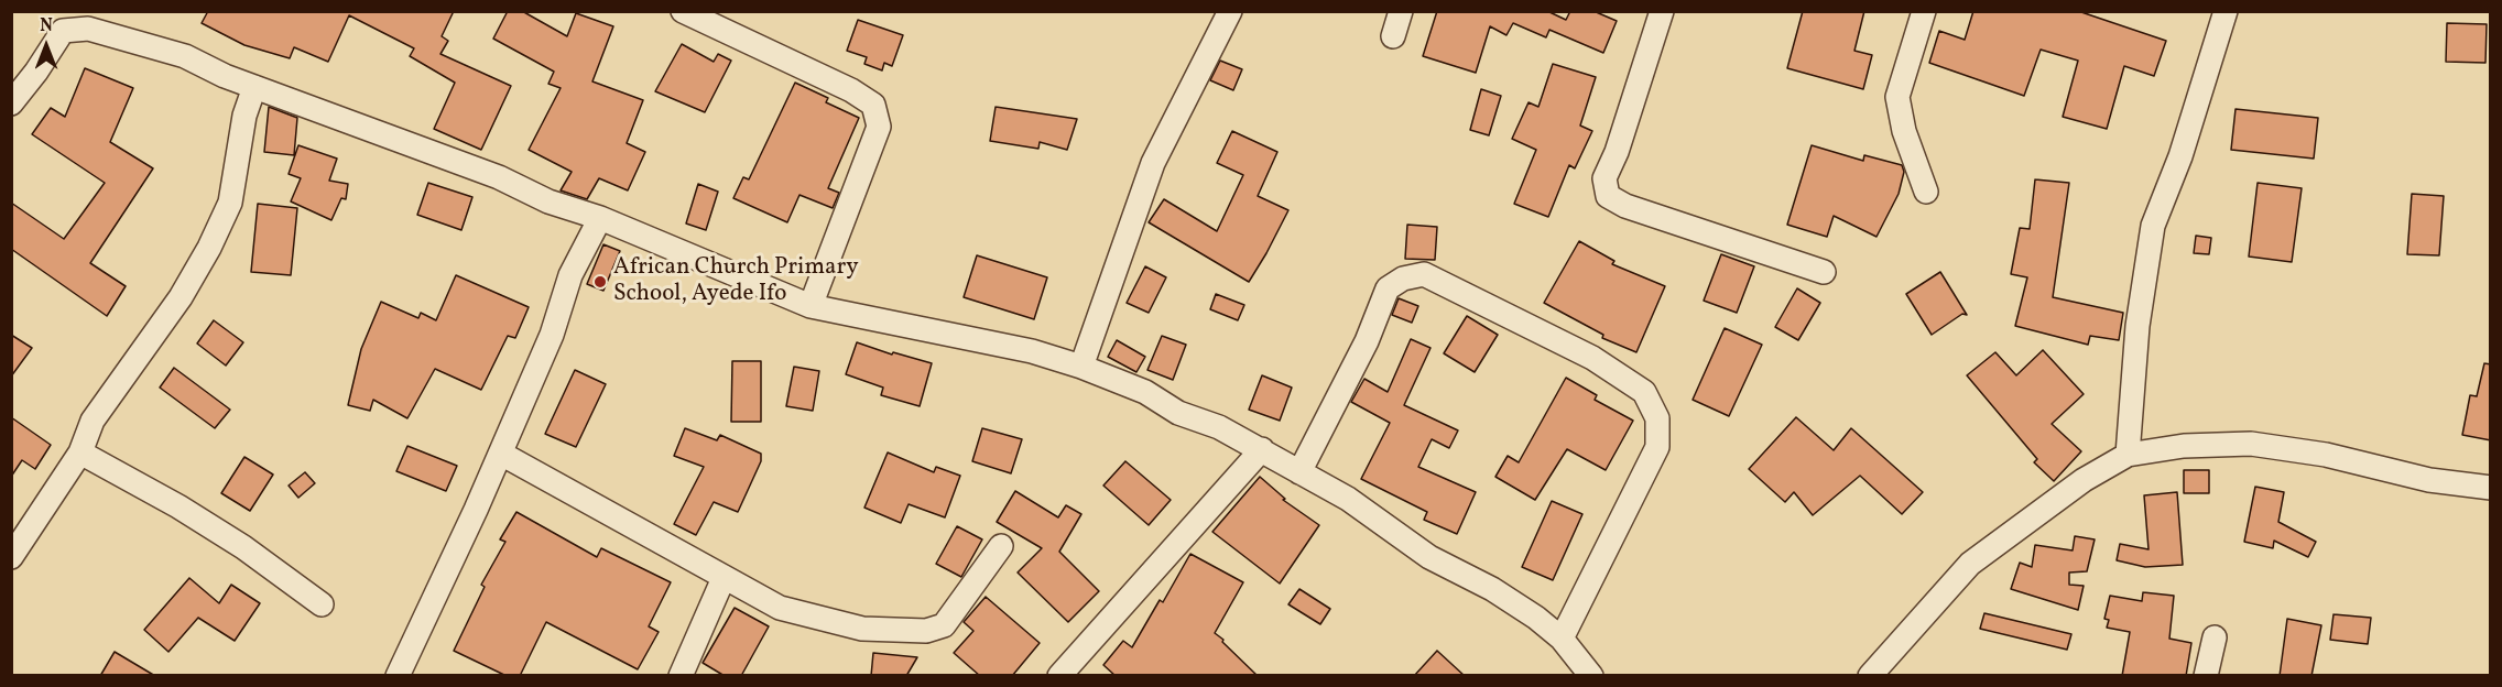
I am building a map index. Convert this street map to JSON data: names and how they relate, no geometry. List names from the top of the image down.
{
  "places": ["African Church Primary School, Ayede Ifo"],
  "north": "top"
}
